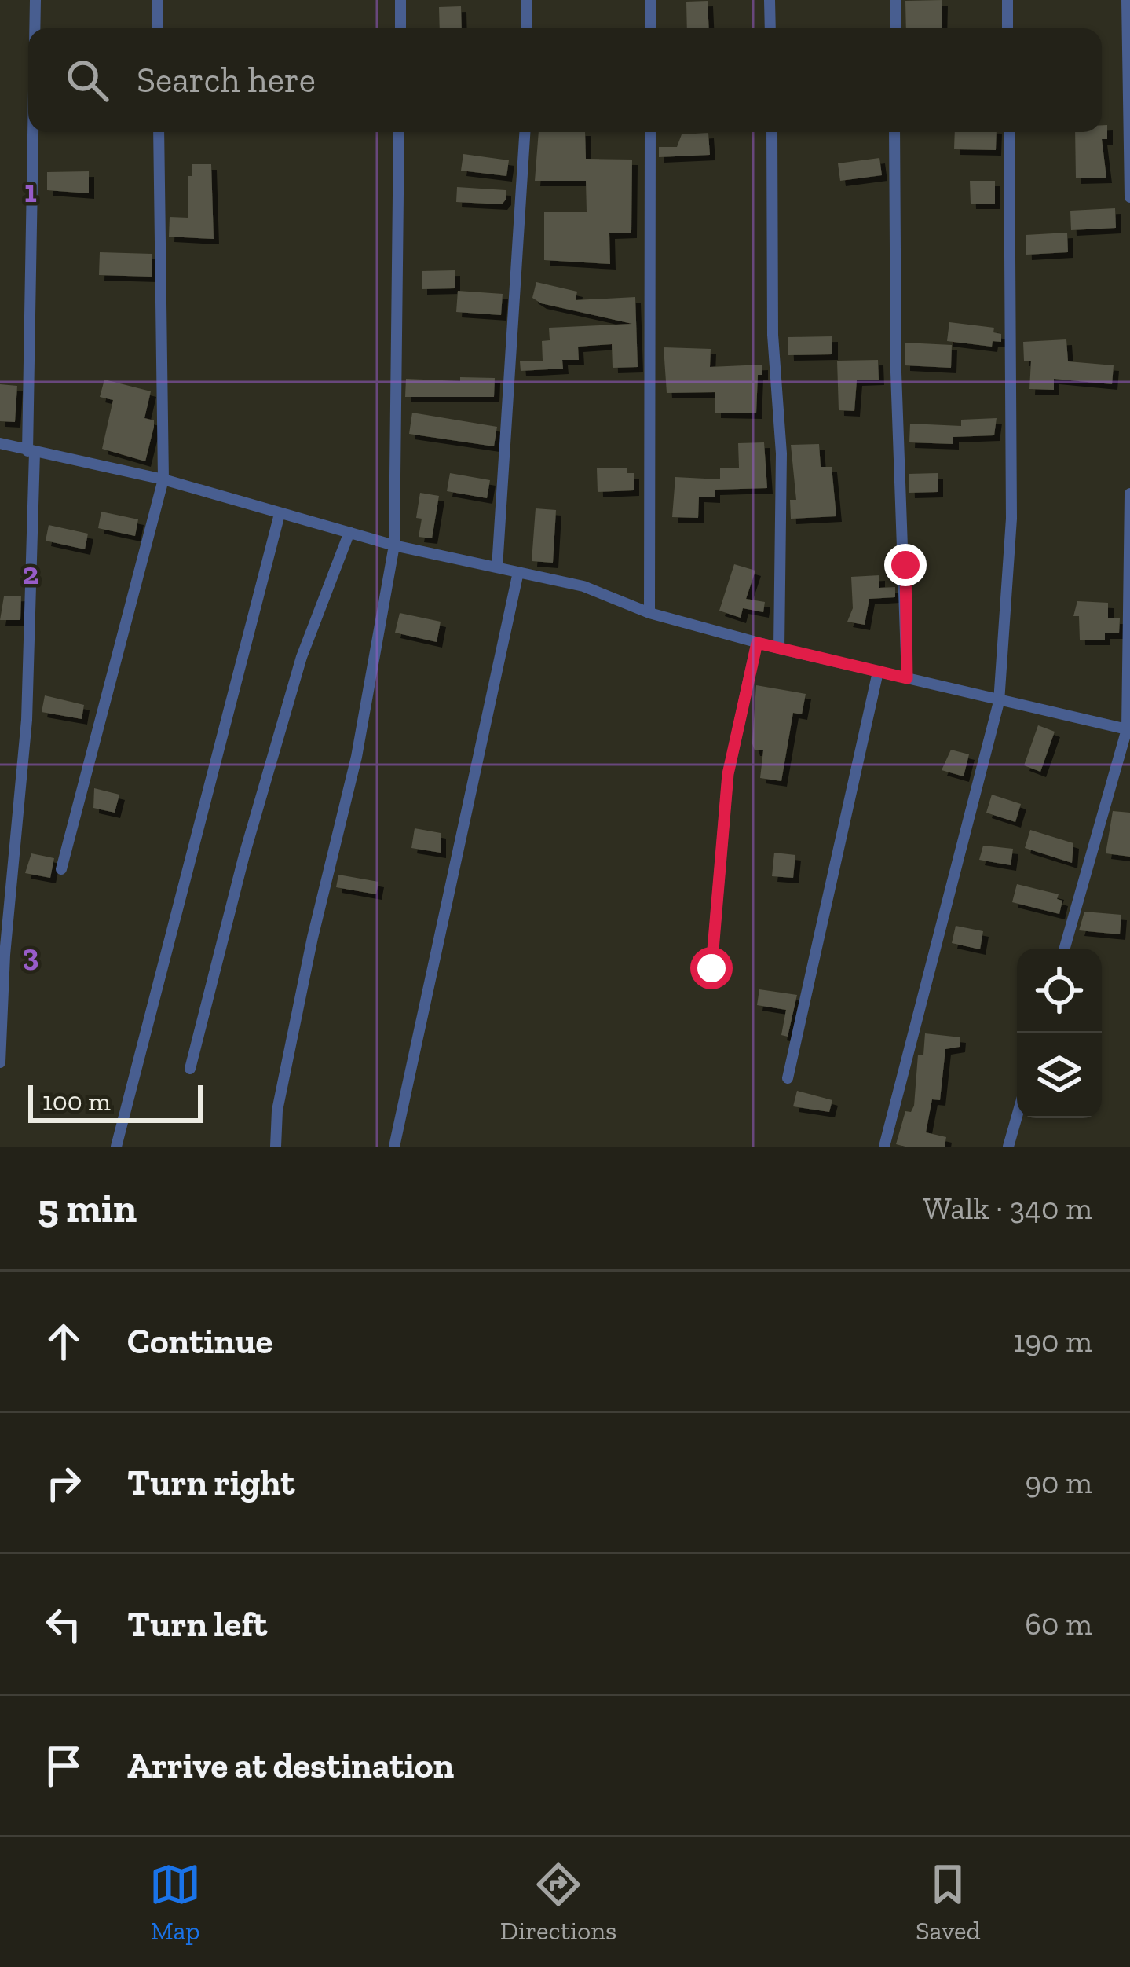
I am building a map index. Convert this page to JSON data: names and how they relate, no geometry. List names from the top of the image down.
{
  "scale_bar": "100 m",
  "page": {
    "search": "Search here",
    "scale": "100 m",
    "heading": ["5 min", "Walk · 340 m"],
    "list": [
      ["Continue", "190 m"],
      ["Turn right", "90 m"],
      ["Turn left", "60 m"],
      "Arrive at destination"
    ],
    "nav": ["Map", "Directions", "Saved"]
  },
  "grid": {
    "rows": ["1", "2", "3"]
  }
}
